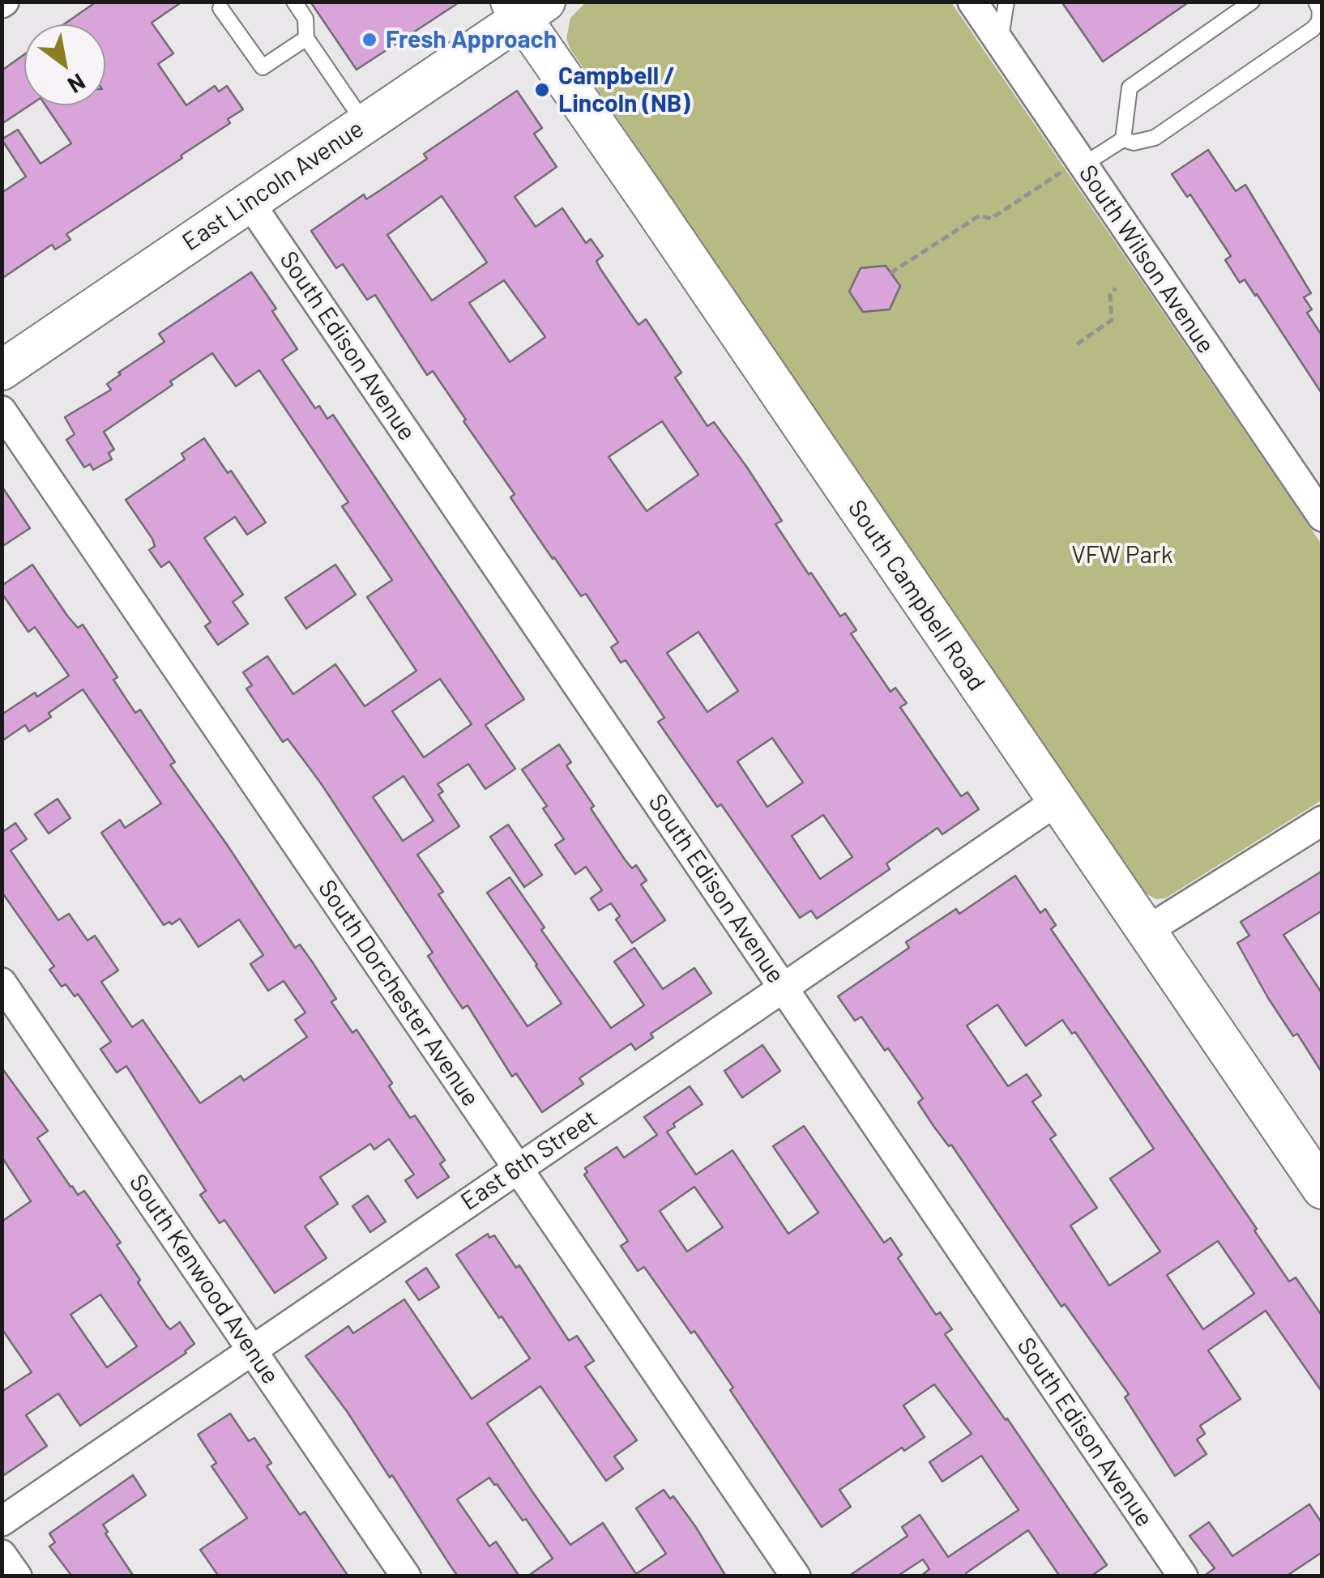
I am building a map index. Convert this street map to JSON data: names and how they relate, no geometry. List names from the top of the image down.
{
  "streets": {
    "street": [
      "East Lincoln Avenue",
      "South Wilson Avenue",
      "South Edison Avenue",
      "South Campbell Road",
      "South Dorchester Avenue",
      "East 6th Street",
      "South Kenwood Avenue"
    ]
  },
  "crossings": [
    ["East Lincoln Avenue", "South Edison Avenue"],
    ["East Lincoln Avenue", "South Campbell Road"],
    ["South Edison Avenue", "East 6th Street"],
    ["South Campbell Road", "East 6th Street"],
    ["South Dorchester Avenue", "East 6th Street"],
    ["East 6th Street", "South Kenwood Avenue"]
  ],
  "parks": ["VFW Park"],
  "places": ["Fresh Approach", "Campbell / Lincoln (NB)"],
  "north": "bottom right"
}
